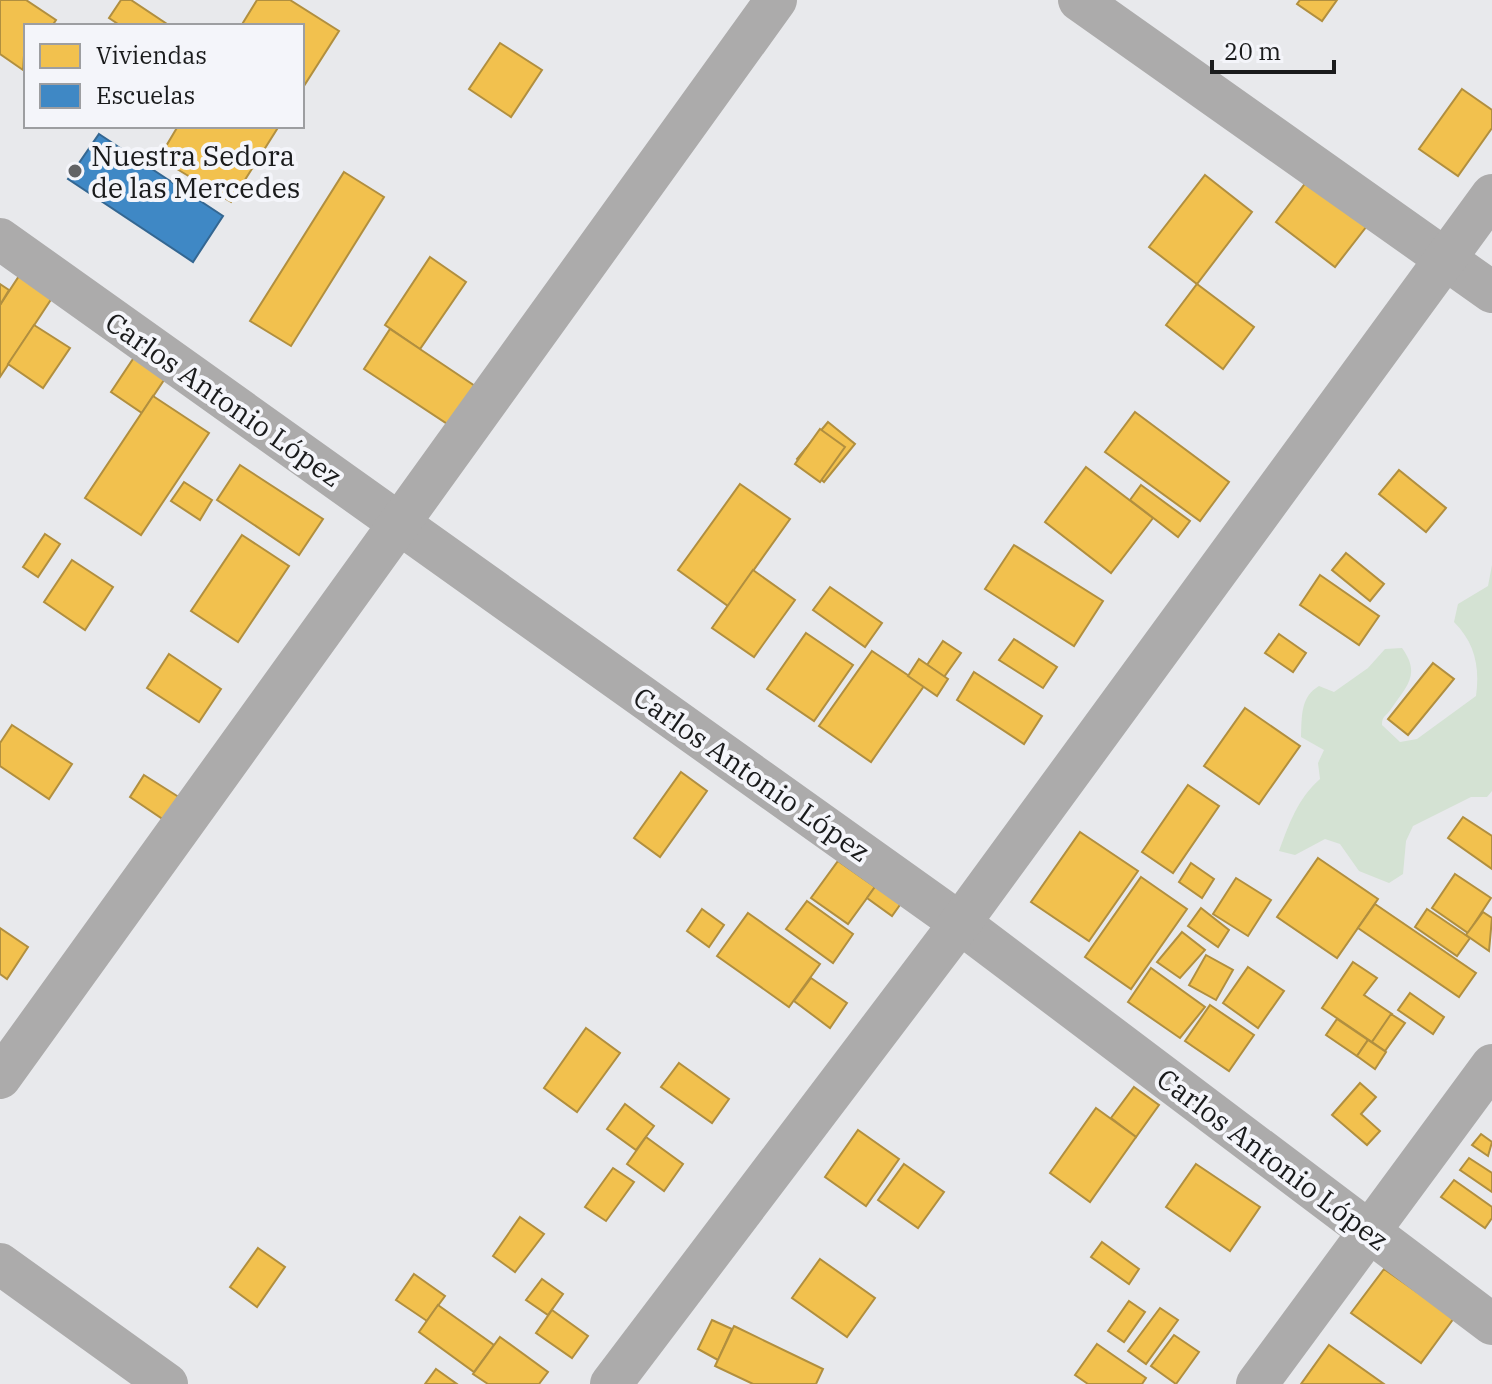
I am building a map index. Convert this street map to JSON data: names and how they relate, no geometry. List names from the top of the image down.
{
  "streets": {
    "street": ["Carlos Antonio López"]
  },
  "places": ["Nuestra Sedora de las Mercedes"],
  "legend": ["Viviendas", "Escuelas"],
  "scale_bar": "20 m"
}
